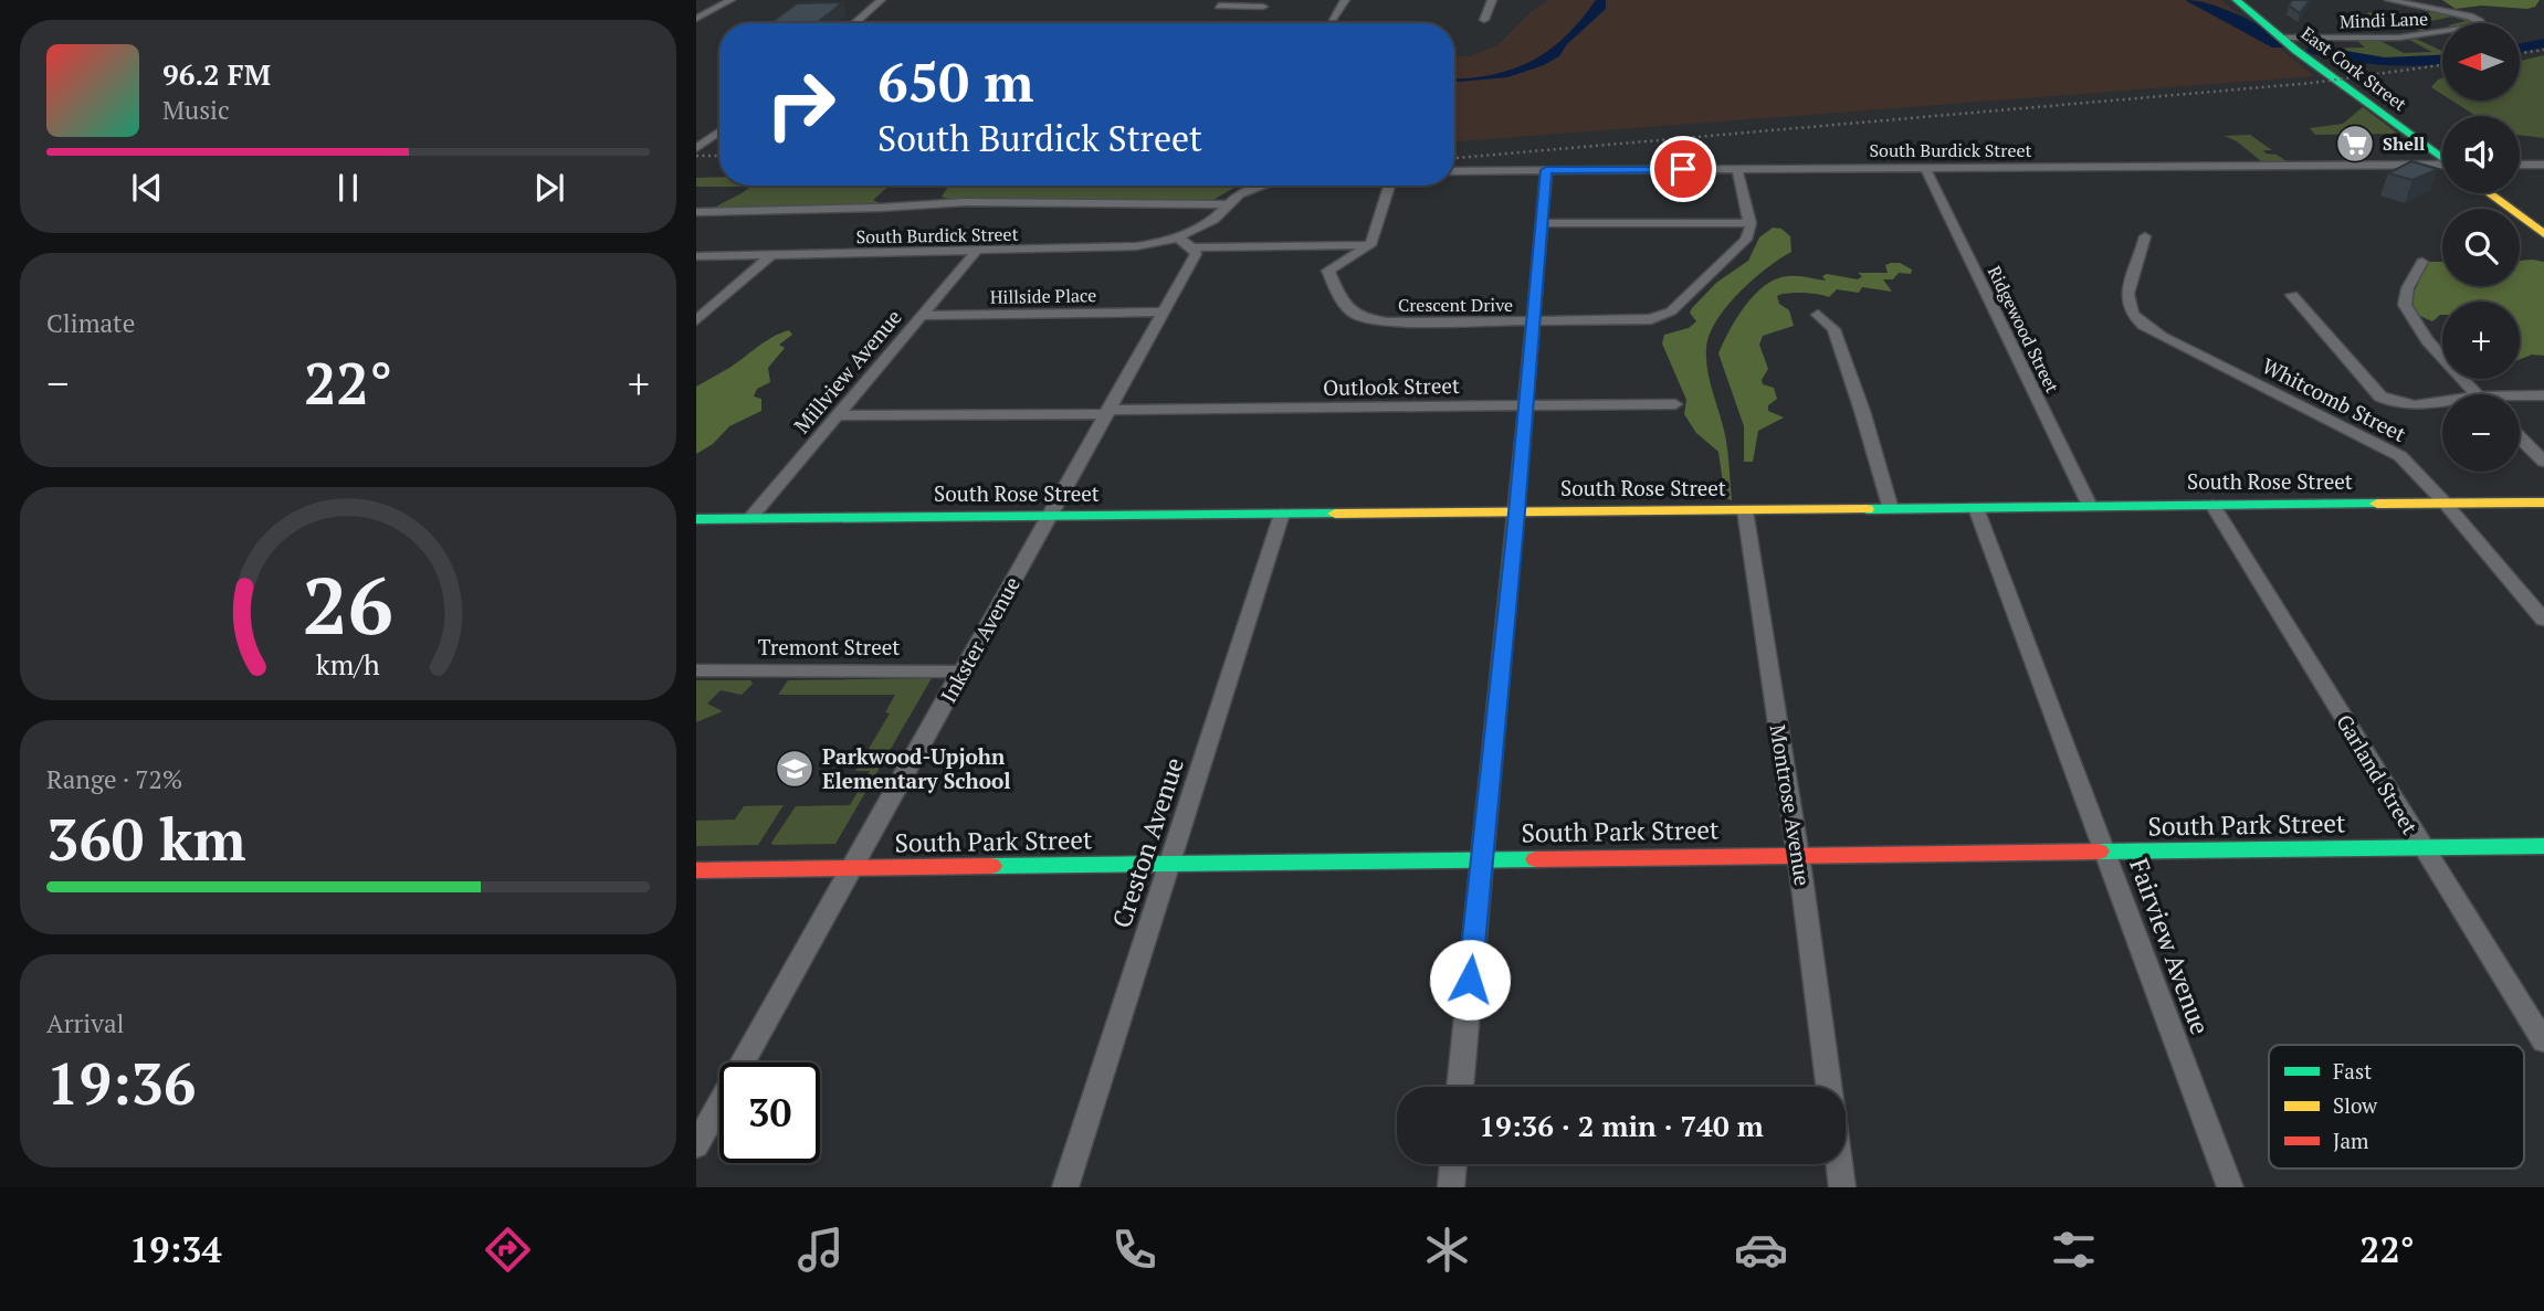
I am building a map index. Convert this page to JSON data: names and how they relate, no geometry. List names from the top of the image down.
{
  "streets": {
    "street": [
      "Mindi Lane",
      "East Cork Street",
      "South Burdick Street",
      "Hillside Place",
      "Crescent Drive",
      "Ridgewood Street",
      "Millview Avenue",
      "Outlook Street",
      "Whitcomb Street",
      "South Rose Street",
      "Inkster Avenue",
      "Tremont Street",
      "Garland Street",
      "Montrose Avenue",
      "South Park Street",
      "Creston Avenue",
      "Fairview Avenue"
    ]
  },
  "crossings": [
    ["Mindi Lane", "East Cork Street"],
    ["South Burdick Street", "Ridgewood Street"],
    ["South Burdick Street", "Millview Avenue"],
    ["Hillside Place", "Millview Avenue"],
    ["Hillside Place", "Inkster Avenue"],
    ["Ridgewood Street", "South Rose Street"],
    ["Millview Avenue", "Outlook Street"],
    ["Millview Avenue", "South Rose Street"],
    ["Outlook Street", "Inkster Avenue"],
    ["Whitcomb Street", "South Rose Street"],
    ["South Rose Street", "Inkster Avenue"],
    ["South Rose Street", "Garland Street"],
    ["South Rose Street", "Montrose Avenue"],
    ["South Rose Street", "Creston Avenue"],
    ["South Rose Street", "Fairview Avenue"],
    ["Inkster Avenue", "Tremont Street"],
    ["Inkster Avenue", "South Park Street"],
    ["Garland Street", "South Park Street"],
    ["Montrose Avenue", "South Park Street"],
    ["South Park Street", "Creston Avenue"],
    ["South Park Street", "Fairview Avenue"]
  ],
  "places": {
    "supermarket": ["Shell"],
    "school or university": ["Parkwood-Upjohn Elementary School"]
  },
  "legend": ["Fast", "Slow", "Jam"],
  "north": "left",
  "page": {
    "map_buttons": ["+", "−"],
    "turn": ["650 m", "South Burdick Street"],
    "song": ["96.2 FM", "Music"],
    "tile": [
      "Climate",
      ["Range · 72%", "360 km"],
      ["Arrival", "19:36"]
    ],
    "heat": ["−", "22°", "+"],
    "limit": "30",
    "trip": "19:36 · 2 min · 740 m",
    "tabs": ["19:34", "22°"],
    "gauge": ["26", "km/h"]
  }
}
